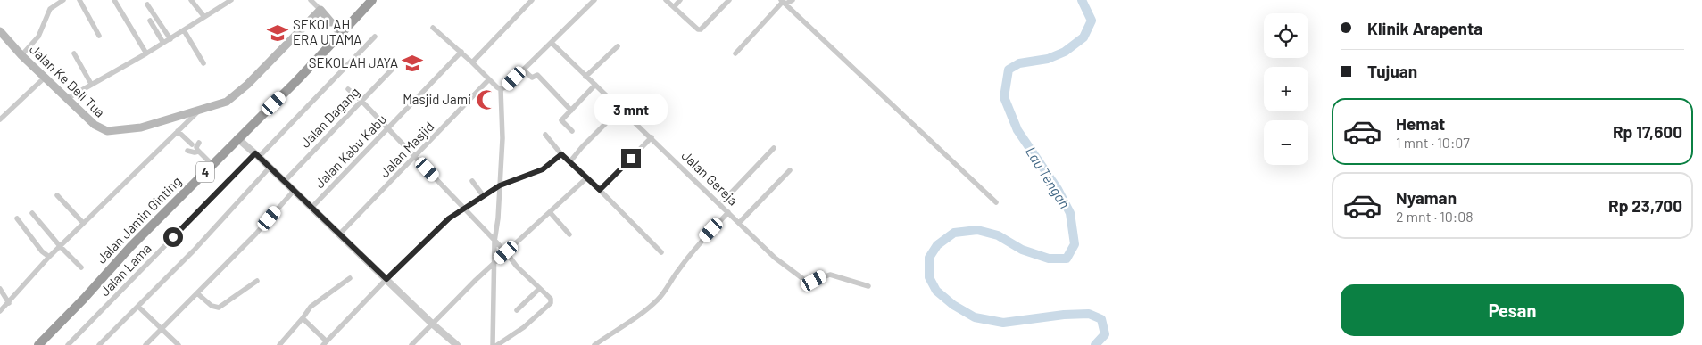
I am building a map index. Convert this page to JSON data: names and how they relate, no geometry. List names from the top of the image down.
{
  "streets": {
    "highway": ["4", "Jalan Jamin Ginting"],
    "main road": ["Jalan Ke Deli Tua"],
    "street": [
      "Jalan Dagang",
      "Jalan Masjid",
      "Jalan Kabu Kabu",
      "Jalan Gereja",
      "Jalan Lama"
    ]
  },
  "water": ["Lau Tengah"],
  "places": {
    "school or university": ["SEKOLAH ERA UTAMA", "SEKOLAH JAYA"],
    "mosque": ["Masjid Jami"]
  },
  "page": {
    "banner": ["Klinik Arapenta", "Tujuan"],
    "map_buttons": ["+", "−"],
    "bubble": "3 mnt",
    "list": [
      {
        "name": "Hemat",
        "note": "1 mnt · 10:07",
        "value": "Rp 17,600"
      },
      {
        "name": "Nyaman",
        "note": "2 mnt · 10:08",
        "value": "Rp 23,700"
      }
    ],
    "buttons": "Pesan"
  }
}
